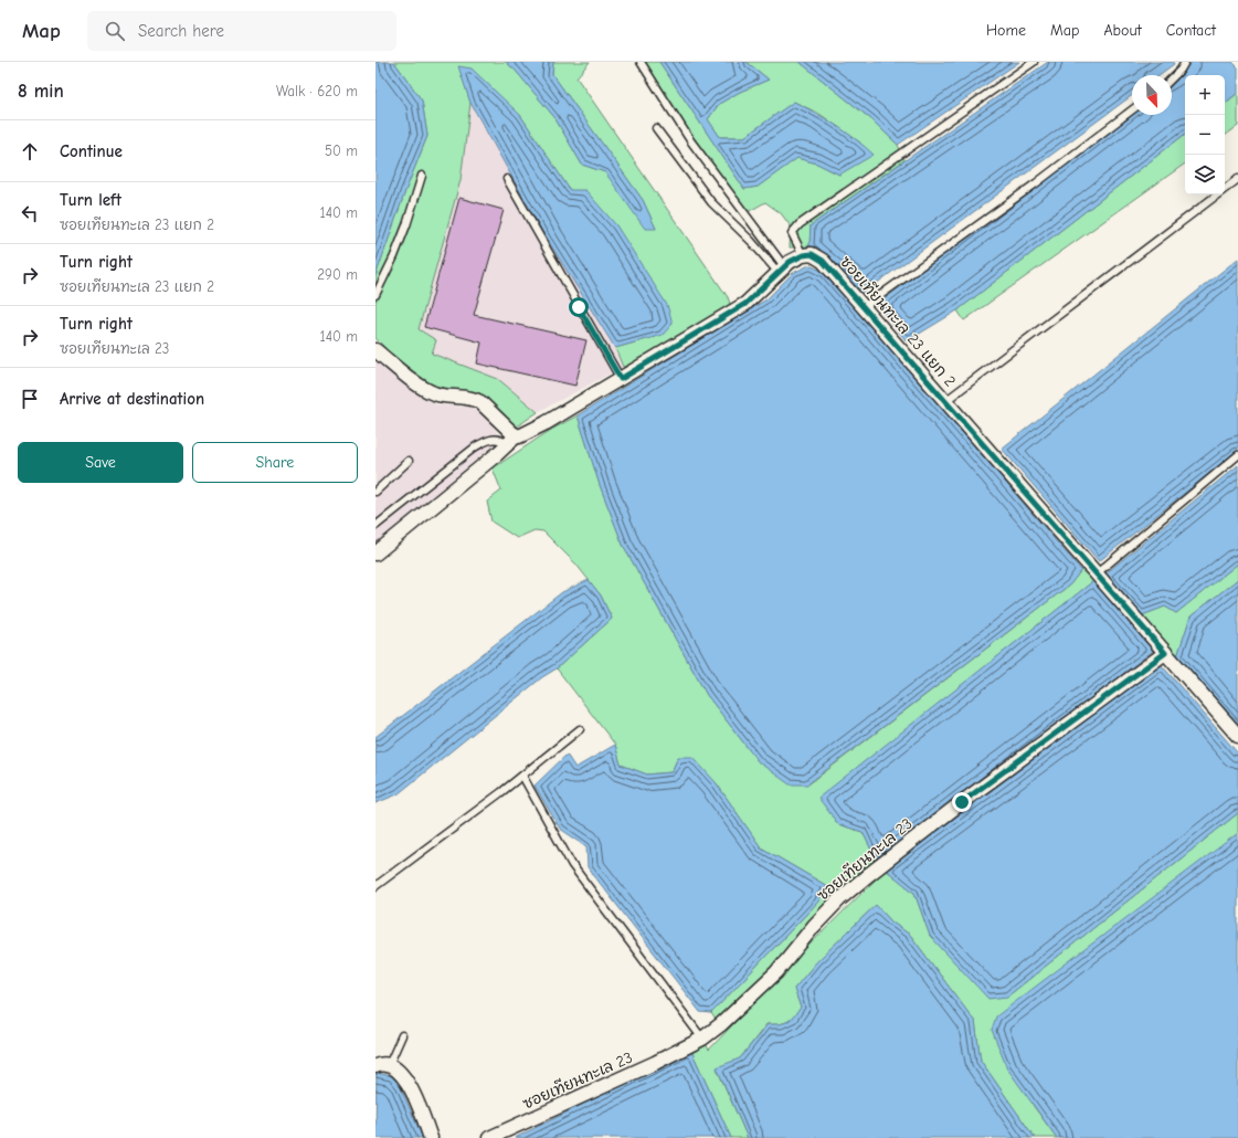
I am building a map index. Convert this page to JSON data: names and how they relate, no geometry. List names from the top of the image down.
{
  "streets": {
    "street": ["ซอยเทียนทะเล 23 แยก 2", "ซอยเทียนทะเล 23"]
  },
  "crossings": [
    ["ซอยเทียนทะเล 23 แยก 2", "ซอยเทียนทะเล 23"]
  ],
  "north": "bottom right",
  "page": {
    "header": "Map",
    "search": "Search here",
    "nav": [
      "Home",
      "Map",
      "About",
      "Contact"
    ],
    "heading": ["8 min", "Walk · 620 m"],
    "map_buttons": ["+", "−"],
    "list": [
      ["Continue", "50 m"],
      ["Turn left", "ซอยเทียนทะเล 23 แยก 2", "140 m"],
      ["Turn right", "ซอยเทียนทะเล 23 แยก 2", "290 m"],
      ["Turn right", "ซอยเทียนทะเล 23", "140 m"],
      "Arrive at destination"
    ],
    "buttons": ["Save", "Share"]
  }
}
